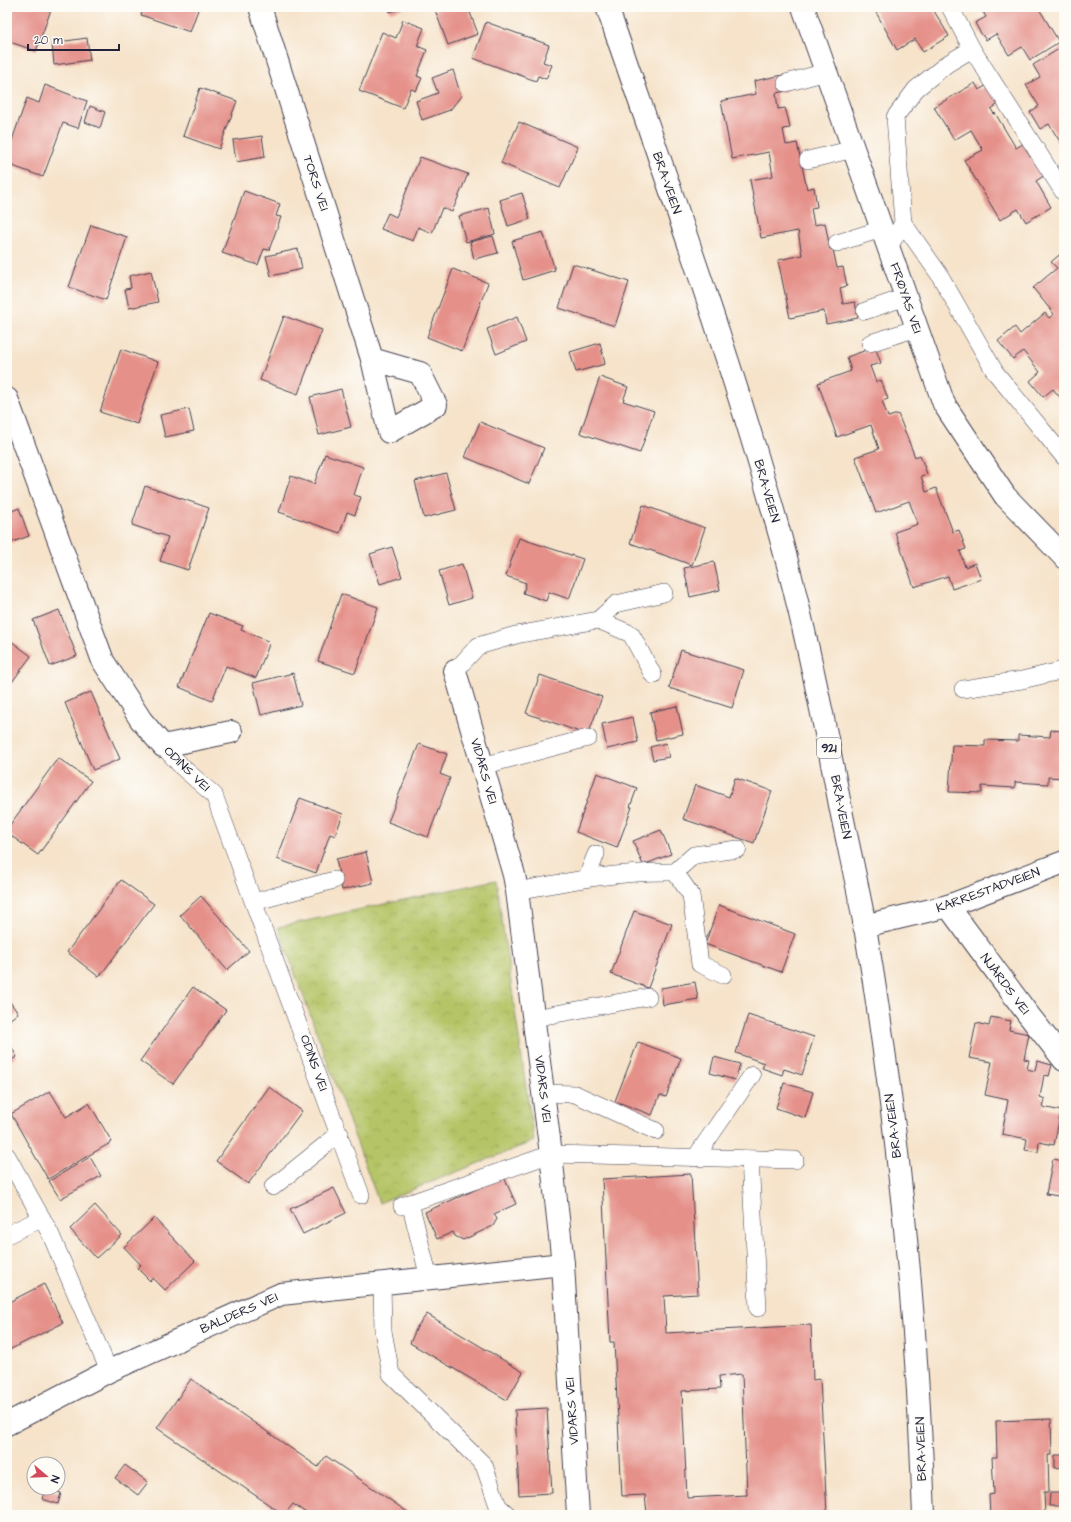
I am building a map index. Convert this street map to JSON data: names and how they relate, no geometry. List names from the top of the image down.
{
  "streets": {
    "street": [
      "TORS VEI",
      "BRA-VEIEN",
      "FRØYAS VEI",
      "921",
      "ODINS VEI",
      "VIDARS VEI",
      "KARRESTADVEIEN",
      "NJÅRDS VEI",
      "BALDERS VEI"
    ]
  },
  "crossings": [
    ["BRA-VEIEN", "KARRESTADVEIEN"],
    ["VIDARS VEI", "BALDERS VEI"],
    ["KARRESTADVEIEN", "NJÅRDS VEI"]
  ],
  "scale_bar": "20 m",
  "north": "right"
}
